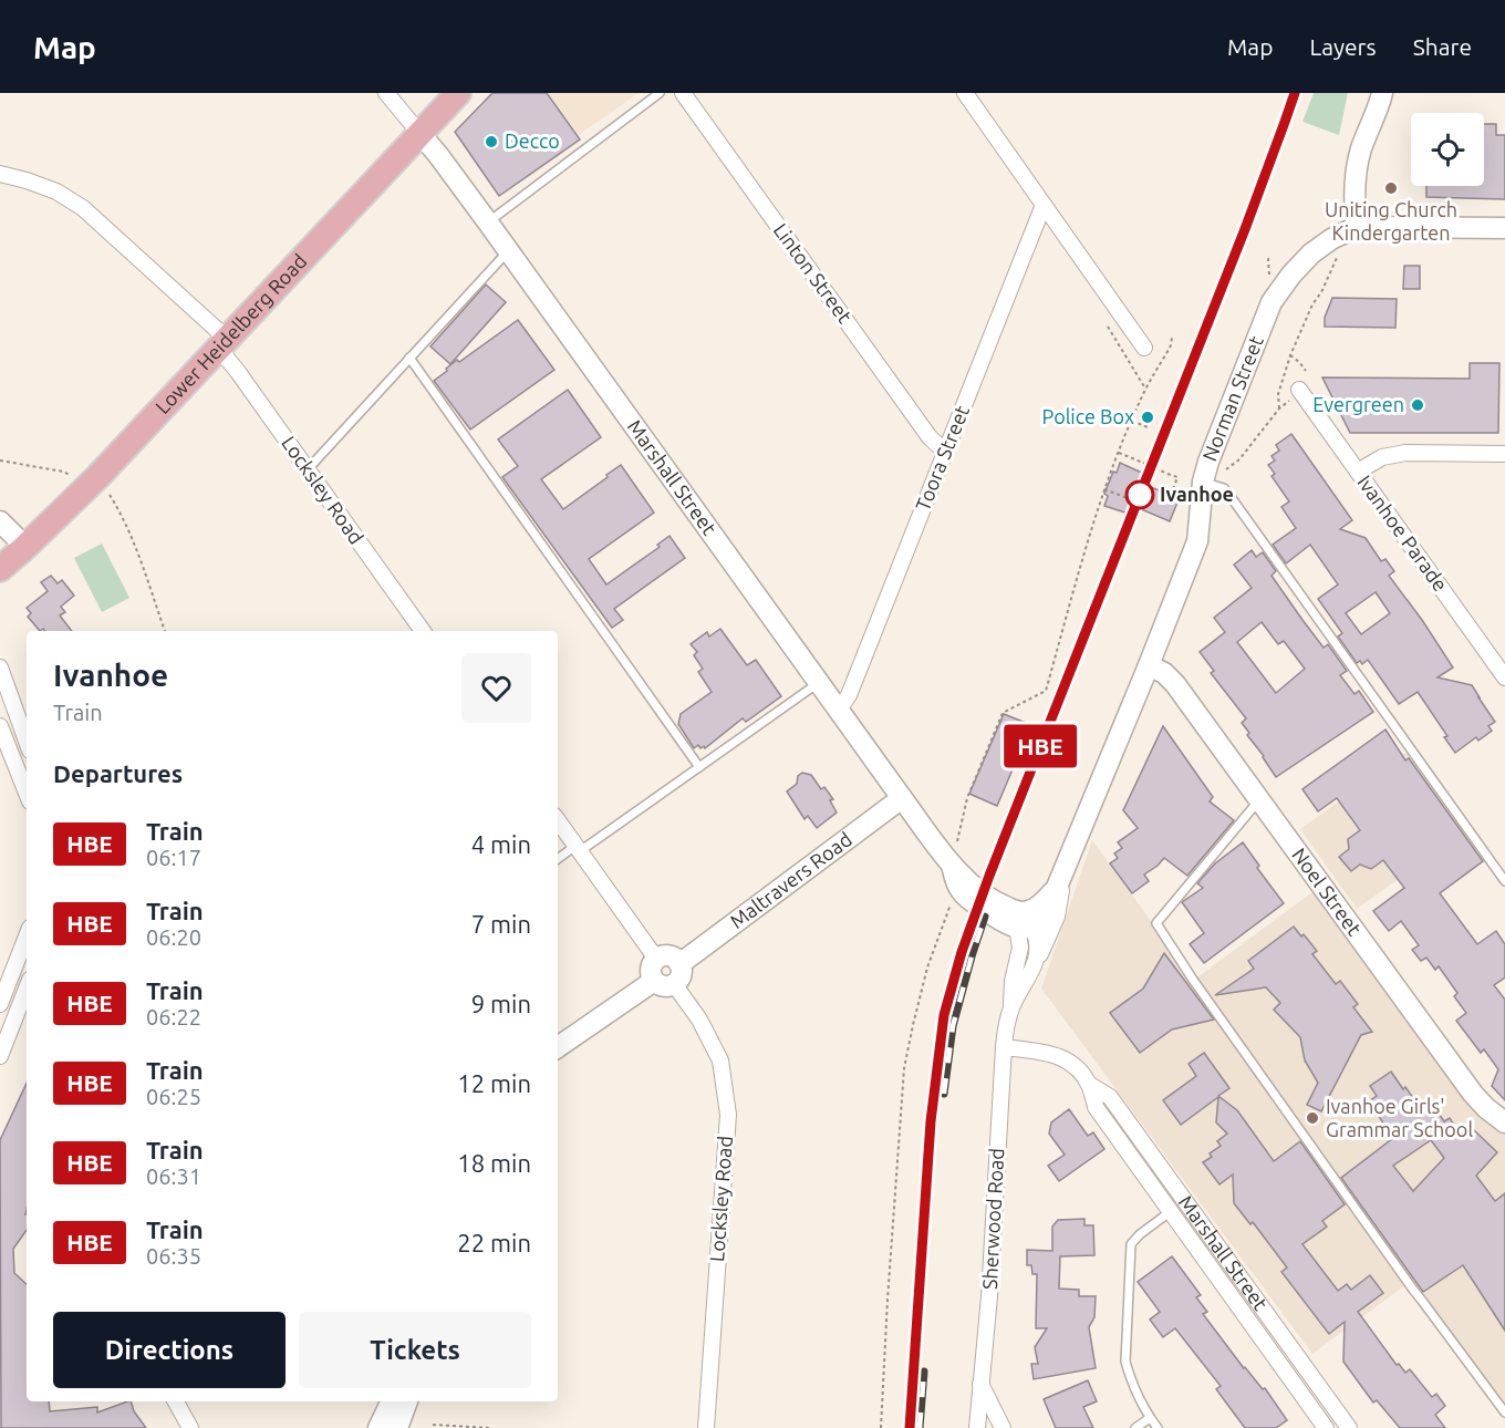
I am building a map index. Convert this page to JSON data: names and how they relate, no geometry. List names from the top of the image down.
{
  "streets": {
    "main road": ["Lower Heidelberg Road"],
    "street": [
      "Linton Street",
      "Norman Street",
      "Toora Street",
      "Marshall Street",
      "Locksley Road",
      "Ivanhoe Parade",
      "Maltravers Road",
      "Noel Street",
      "Sherwood Road"
    ]
  },
  "crossings": [
    ["Linton Street", "Toora Street"],
    ["Lower Heidelberg Road", "Marshall Street"],
    ["Lower Heidelberg Road", "Locksley Road"],
    ["Norman Street", "Marshall Street"],
    ["Norman Street", "Noel Street"],
    ["Norman Street", "Sherwood Road"],
    ["Toora Street", "Marshall Street"],
    ["Marshall Street", "Maltravers Road"],
    ["Marshall Street", "Sherwood Road"],
    ["Locksley Road", "Maltravers Road"]
  ],
  "places": [
    "Decco",
    "Uniting Church Kindergarten",
    "Evergreen",
    "Police Box",
    "Ivanhoe",
    "Ivanhoe Girls' Grammar School"
  ],
  "page": {
    "header": "Map",
    "nav": ["Map", "Layers", "Share"],
    "on_map": "HBE",
    "heading": [
      ["Ivanhoe", "Train"],
      "Departures"
    ],
    "list": [
      {
        "mark": "HBE",
        "name": "Train",
        "note": "06:17",
        "value": "4 min"
      },
      {
        "mark": "HBE",
        "name": "Train",
        "note": "06:20",
        "value": "7 min"
      },
      {
        "mark": "HBE",
        "name": "Train",
        "note": "06:22",
        "value": "9 min"
      },
      {
        "mark": "HBE",
        "name": "Train",
        "note": "06:25",
        "value": "12 min"
      },
      {
        "mark": "HBE",
        "name": "Train",
        "note": "06:31",
        "value": "18 min"
      },
      {
        "mark": "HBE",
        "name": "Train",
        "note": "06:35",
        "value": "22 min"
      }
    ],
    "buttons": ["Directions", "Tickets"]
  }
}
